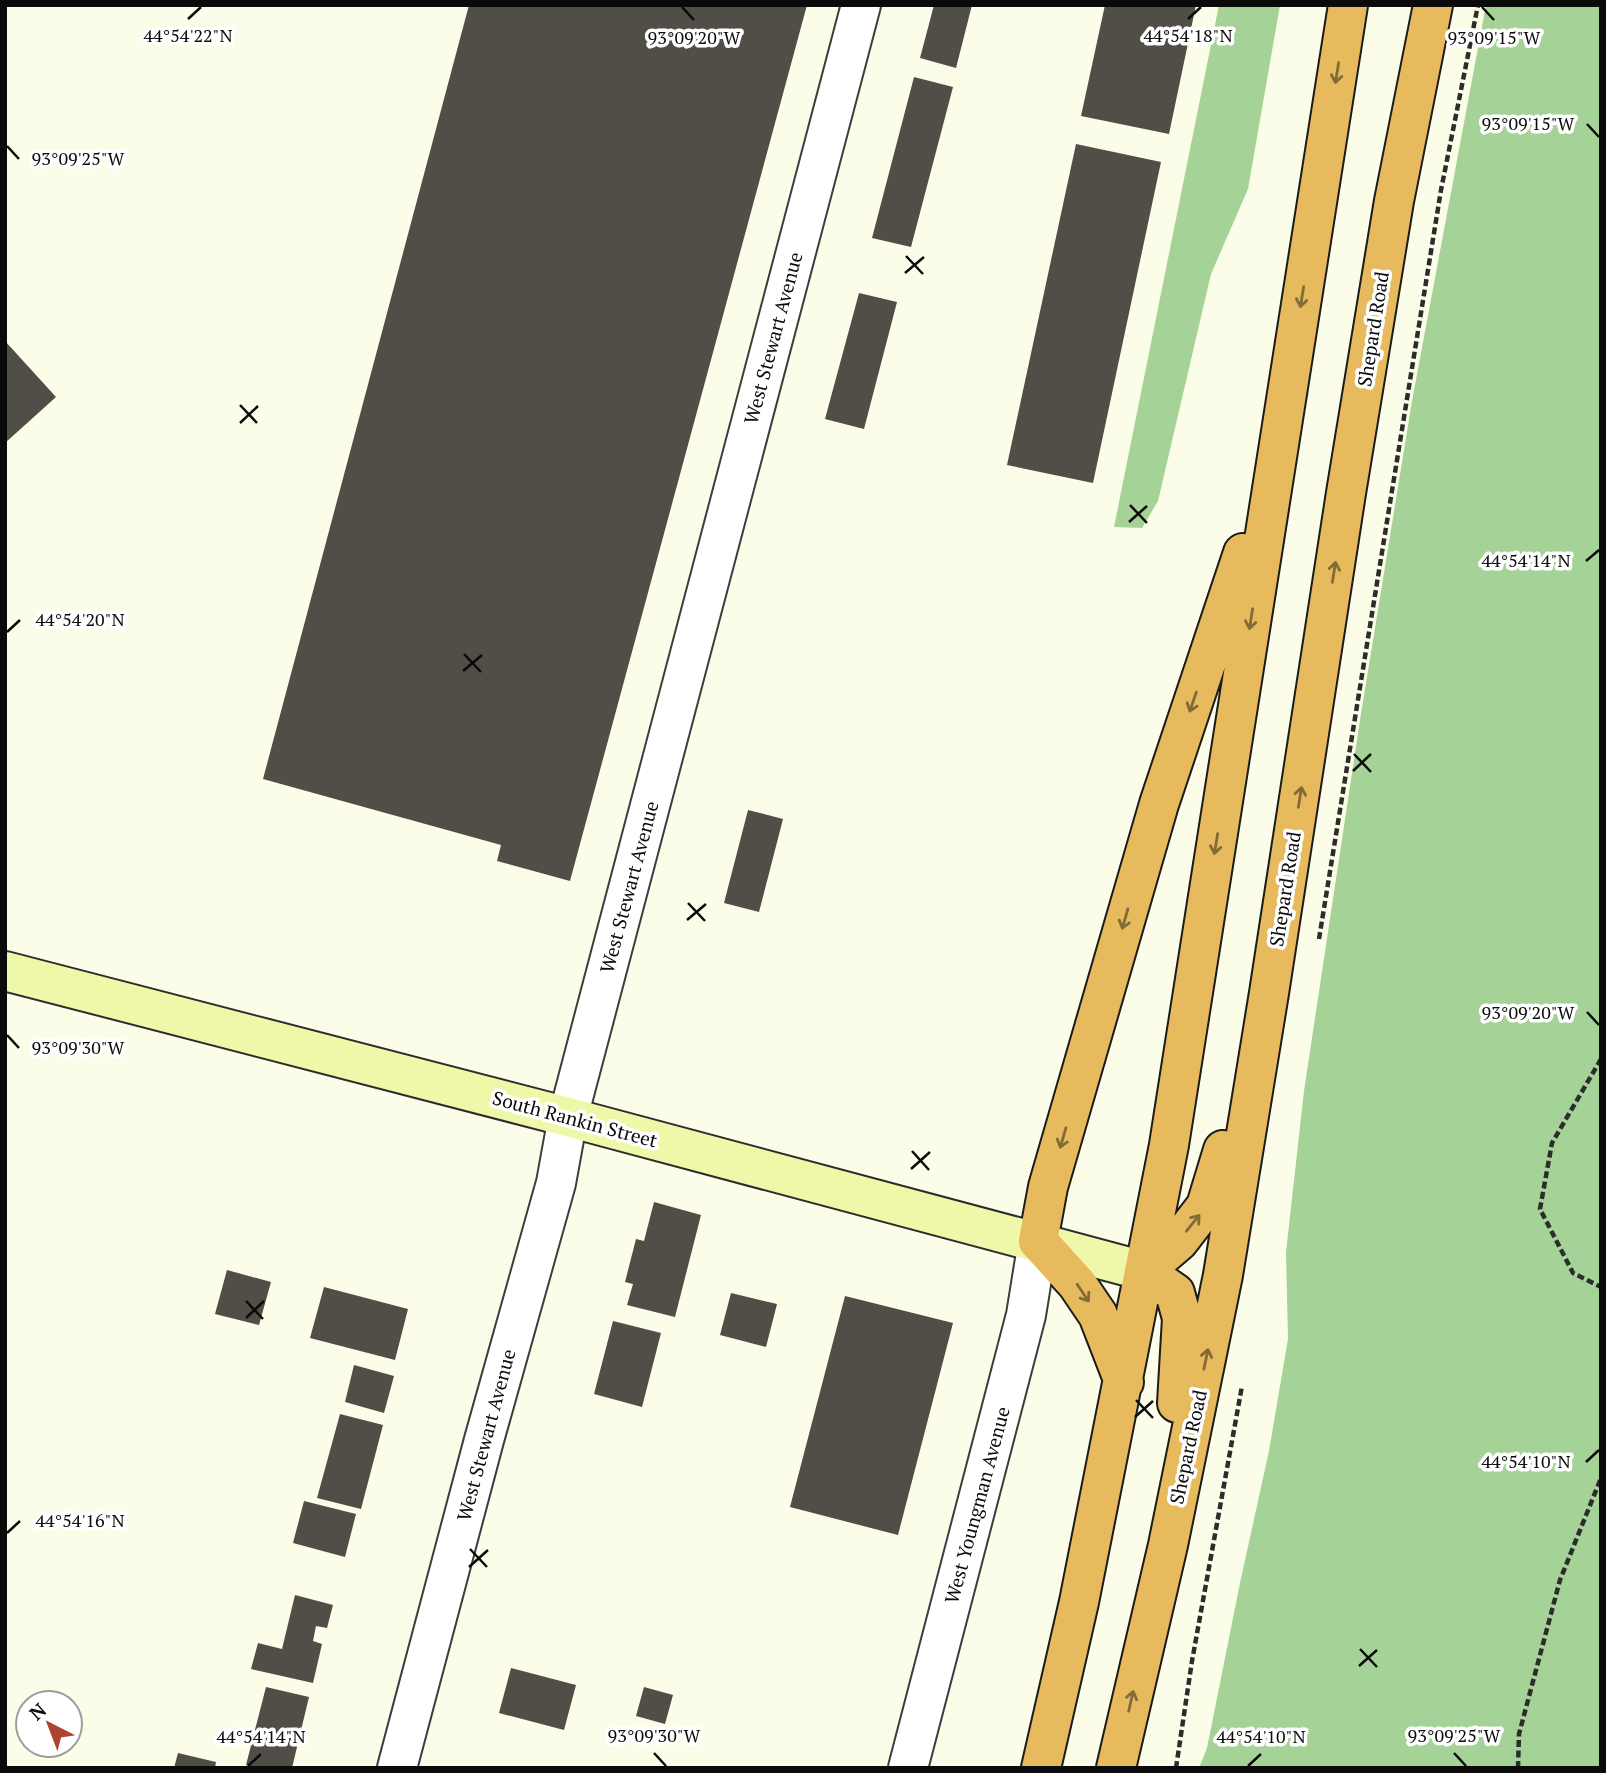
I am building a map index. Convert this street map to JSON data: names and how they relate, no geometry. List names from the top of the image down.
{
  "streets": {
    "highway": ["Shepard Road"],
    "street": ["West Stewart Avenue", "South Rankin Street", "West Youngman Avenue"]
  },
  "crossings": [
    ["West Stewart Avenue", "South Rankin Street"],
    ["South Rankin Street", "West Youngman Avenue"]
  ],
  "north": "top left",
  "coordinates": [
    "44°54'18\"N",
    "44°54'22\"N",
    "93°09'20\"W",
    "93°09'15\"W",
    "93°09'25\"W",
    "44°54'14\"N",
    "44°54'20\"N",
    "93°09'30\"W",
    "44°54'10\"N",
    "44°54'16\"N"
  ]
}
